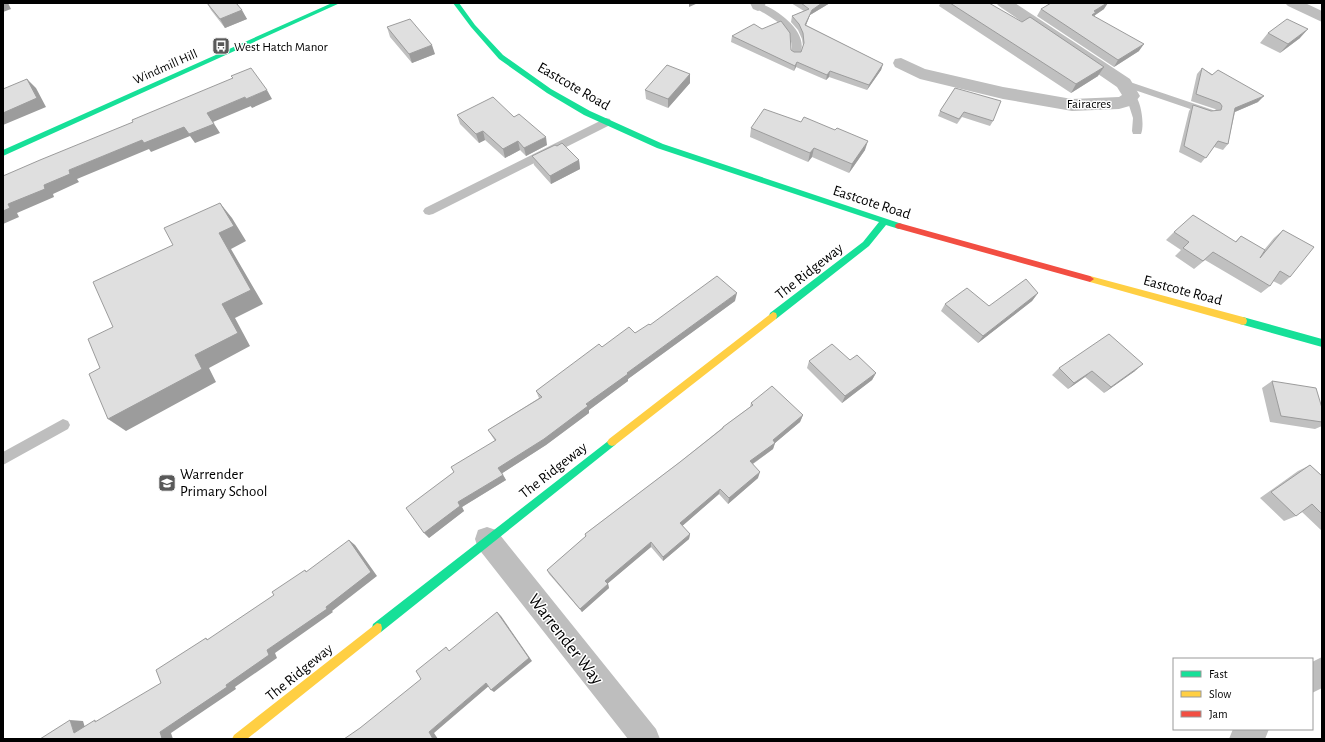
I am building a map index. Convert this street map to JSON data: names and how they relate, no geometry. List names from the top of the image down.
{
  "streets": {
    "street": [
      "Windmill Hill",
      "Eastcote Road",
      "Fairacres",
      "The Ridgeway",
      "Warrender Way"
    ]
  },
  "crossings": [
    ["Eastcote Road", "The Ridgeway"],
    ["The Ridgeway", "Warrender Way"]
  ],
  "places": {
    "bus stop": ["West Hatch Manor"],
    "school or university": ["Warrender Primary School"]
  },
  "legend": ["Fast", "Slow", "Jam"]
}
